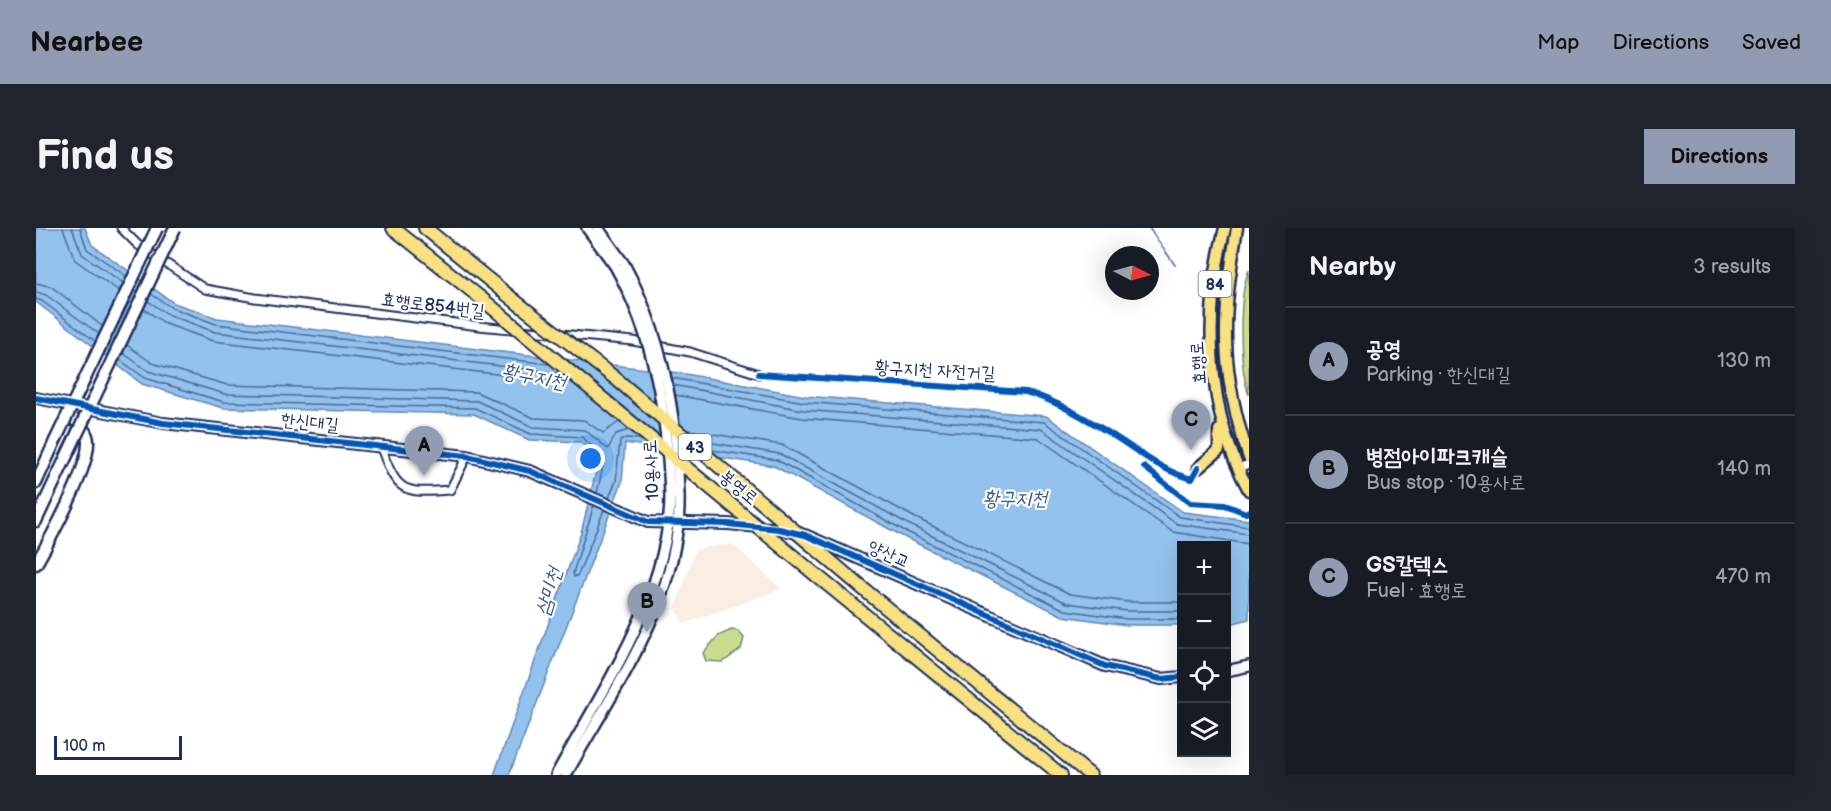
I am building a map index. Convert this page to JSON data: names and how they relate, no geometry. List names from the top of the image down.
{
  "streets": {
    "highway": ["43", "봉영로"],
    "main road": ["84", "효행로"],
    "street": [
      "효행로854번길",
      "한신대길",
      "10용사로",
      "양산교"
    ],
    "cycle path": ["황구지천 자전거길"]
  },
  "crossings": [
    ["한신대길", "양산교"],
    ["10용사로", "양산교"]
  ],
  "water": ["황구지천", "삼미천"],
  "scale_bar": "100 m",
  "north": "right",
  "page": {
    "header": "Nearbee",
    "nav": ["Map", "Directions", "Saved"],
    "buttons": "Directions",
    "title": "Find us",
    "heading": ["Nearby", "3 results"],
    "list": [
      {
        "mark": "A",
        "name": "공영",
        "note": "Parking · 한신대길",
        "value": "130 m"
      },
      {
        "mark": "B",
        "name": "병점아이파크캐슬",
        "note": "Bus stop · 10용사로",
        "value": "140 m"
      },
      {
        "mark": "C",
        "name": "GS칼텍스",
        "note": "Fuel · 효행로",
        "value": "470 m"
      }
    ],
    "pins": ["C", "A", "B"],
    "map_buttons": ["+", "−"],
    "scale": "100 m"
  }
}
